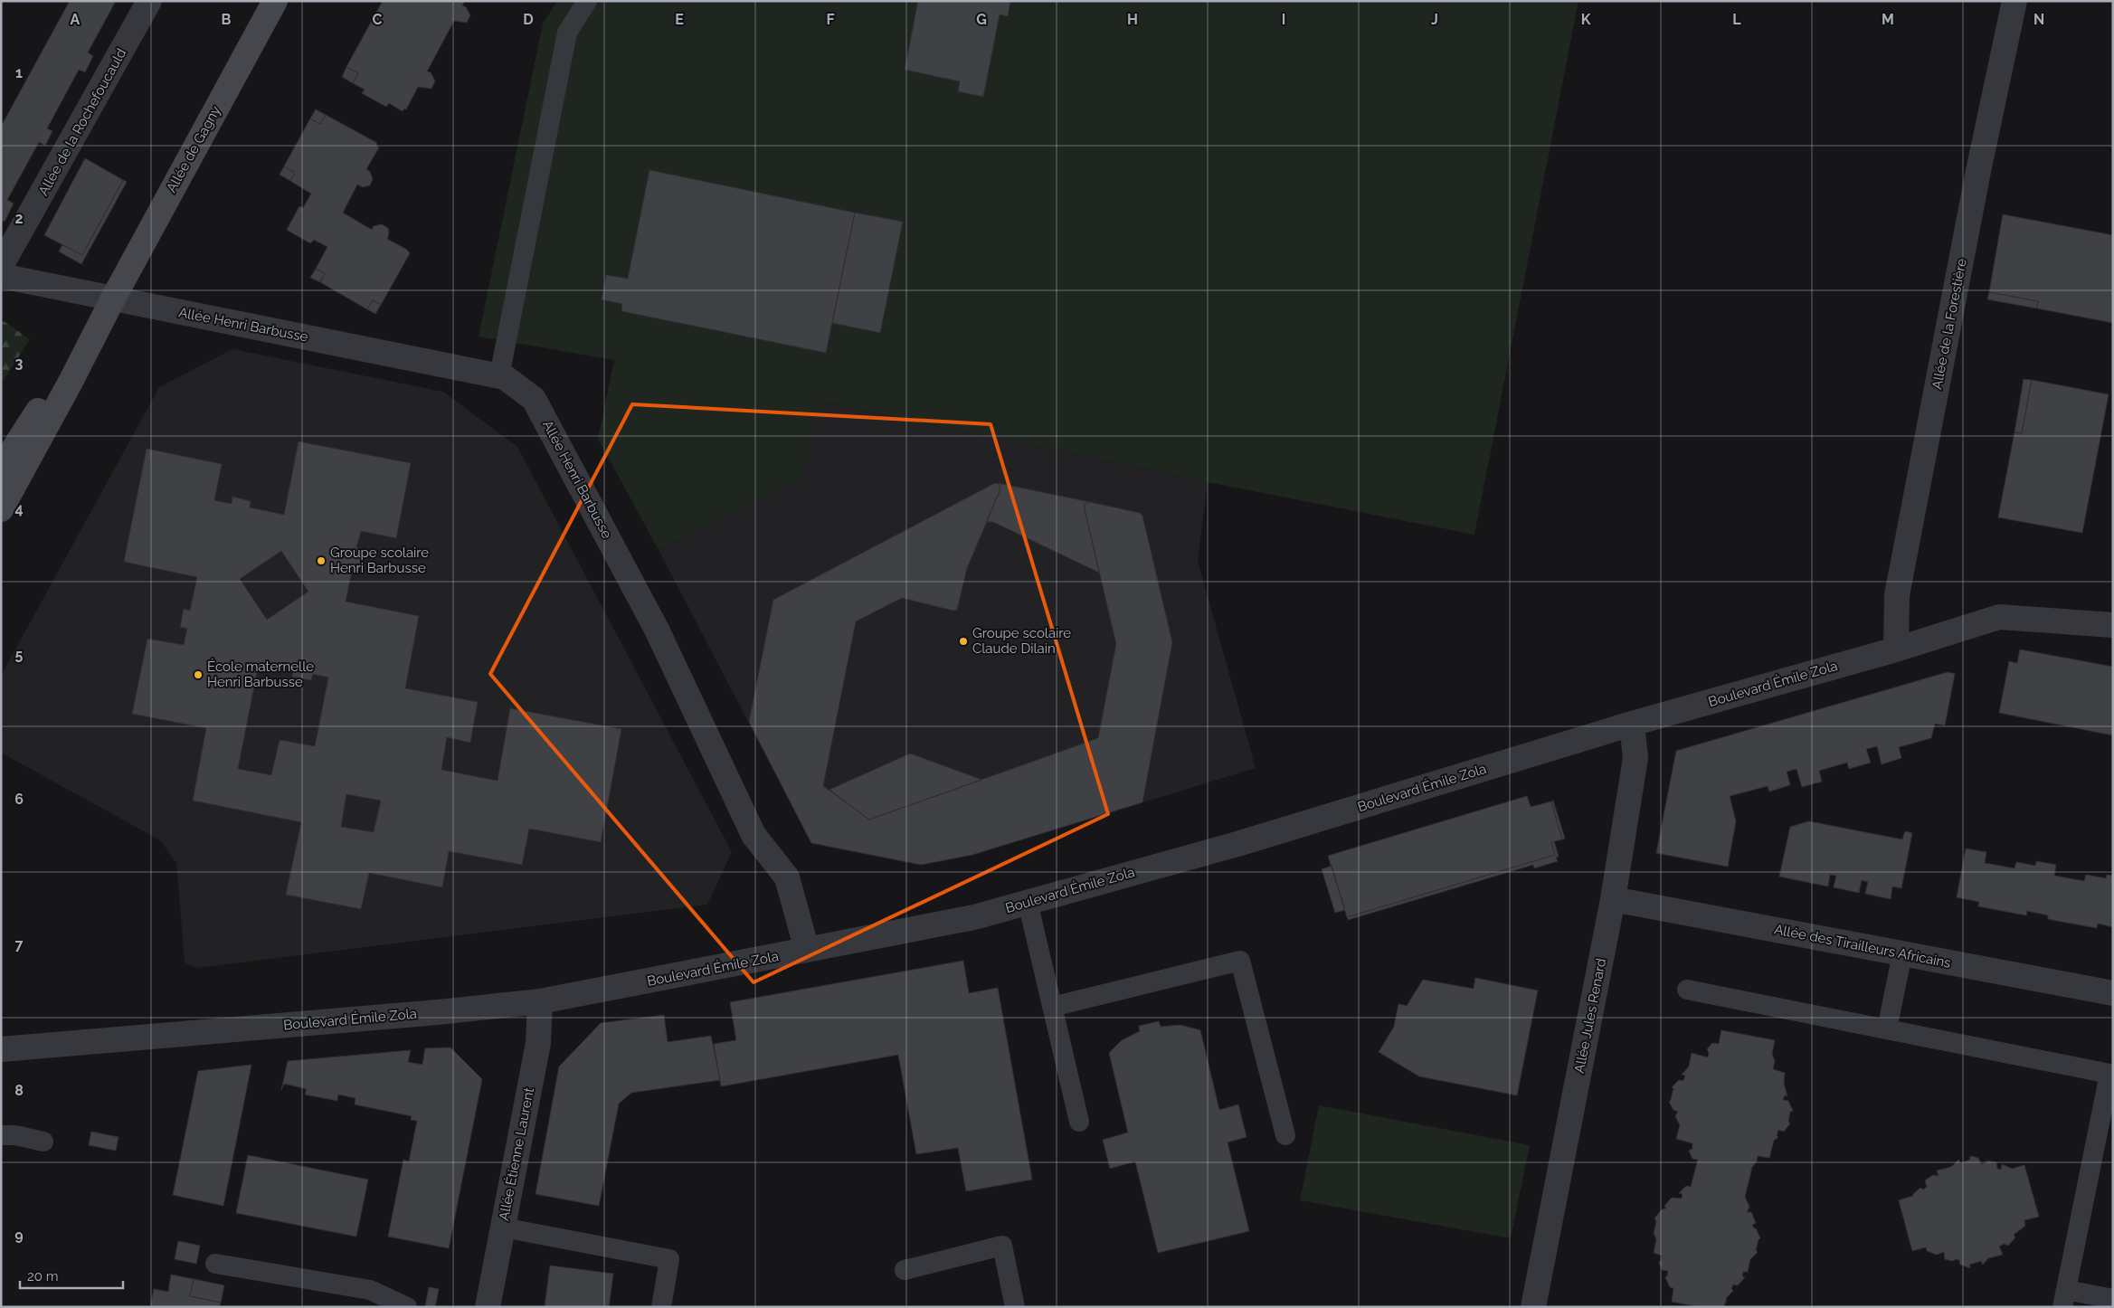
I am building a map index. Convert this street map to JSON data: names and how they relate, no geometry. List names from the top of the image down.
{
  "streets": {
    "main road": ["Allée de Gagny"],
    "street": [
      "Allée de la Rochefoucauld",
      "Allée de la Forestière",
      "Allée Henri Barbusse",
      "Boulevard Émile Zola",
      "Allée des Tirailleurs Africains",
      "Allée Jules Renard",
      "Allée Étienne Laurent"
    ]
  },
  "crossings": [
    ["Allée de Gagny", "Allée Henri Barbusse"],
    ["Allée de la Forestière", "Boulevard Émile Zola"],
    ["Allée Henri Barbusse", "Boulevard Émile Zola"],
    ["Boulevard Émile Zola", "Allée Jules Renard"],
    ["Boulevard Émile Zola", "Allée Étienne Laurent"],
    ["Allée des Tirailleurs Africains", "Allée Jules Renard"]
  ],
  "places": ["Groupe scolaire Henri Barbusse", "Groupe scolaire Claude Dilain", "École maternelle Henri Barbusse"],
  "scale_bar": "20 m",
  "grid": {
    "columns": [
      "A",
      "B",
      "C",
      "D",
      "E",
      "F",
      "G",
      "H",
      "I",
      "J",
      "K",
      "L",
      "M",
      "N"
    ],
    "rows": [
      "1",
      "2",
      "3",
      "4",
      "5",
      "6",
      "7",
      "8",
      "9"
    ]
  }
}
